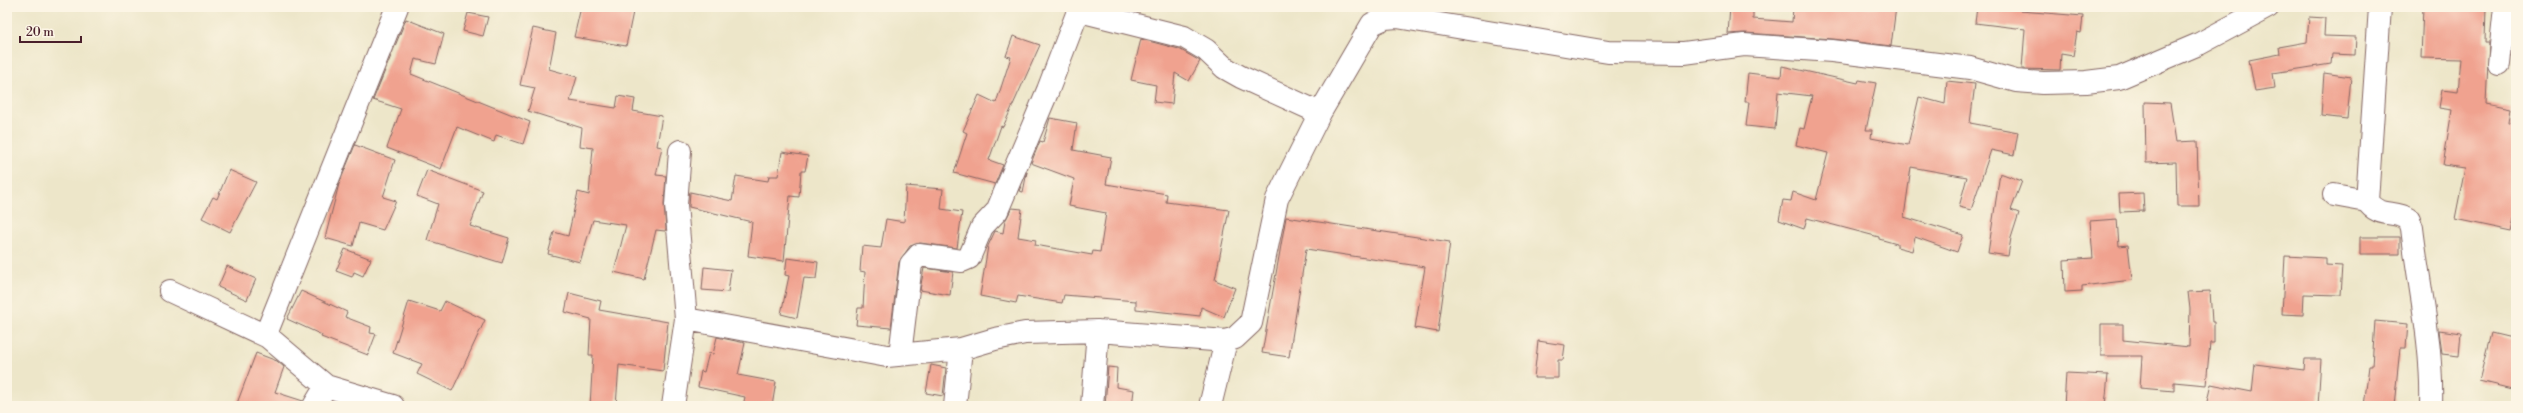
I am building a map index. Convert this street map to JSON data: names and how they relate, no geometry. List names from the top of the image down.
{
  "scale_bar": "20 m"
}
